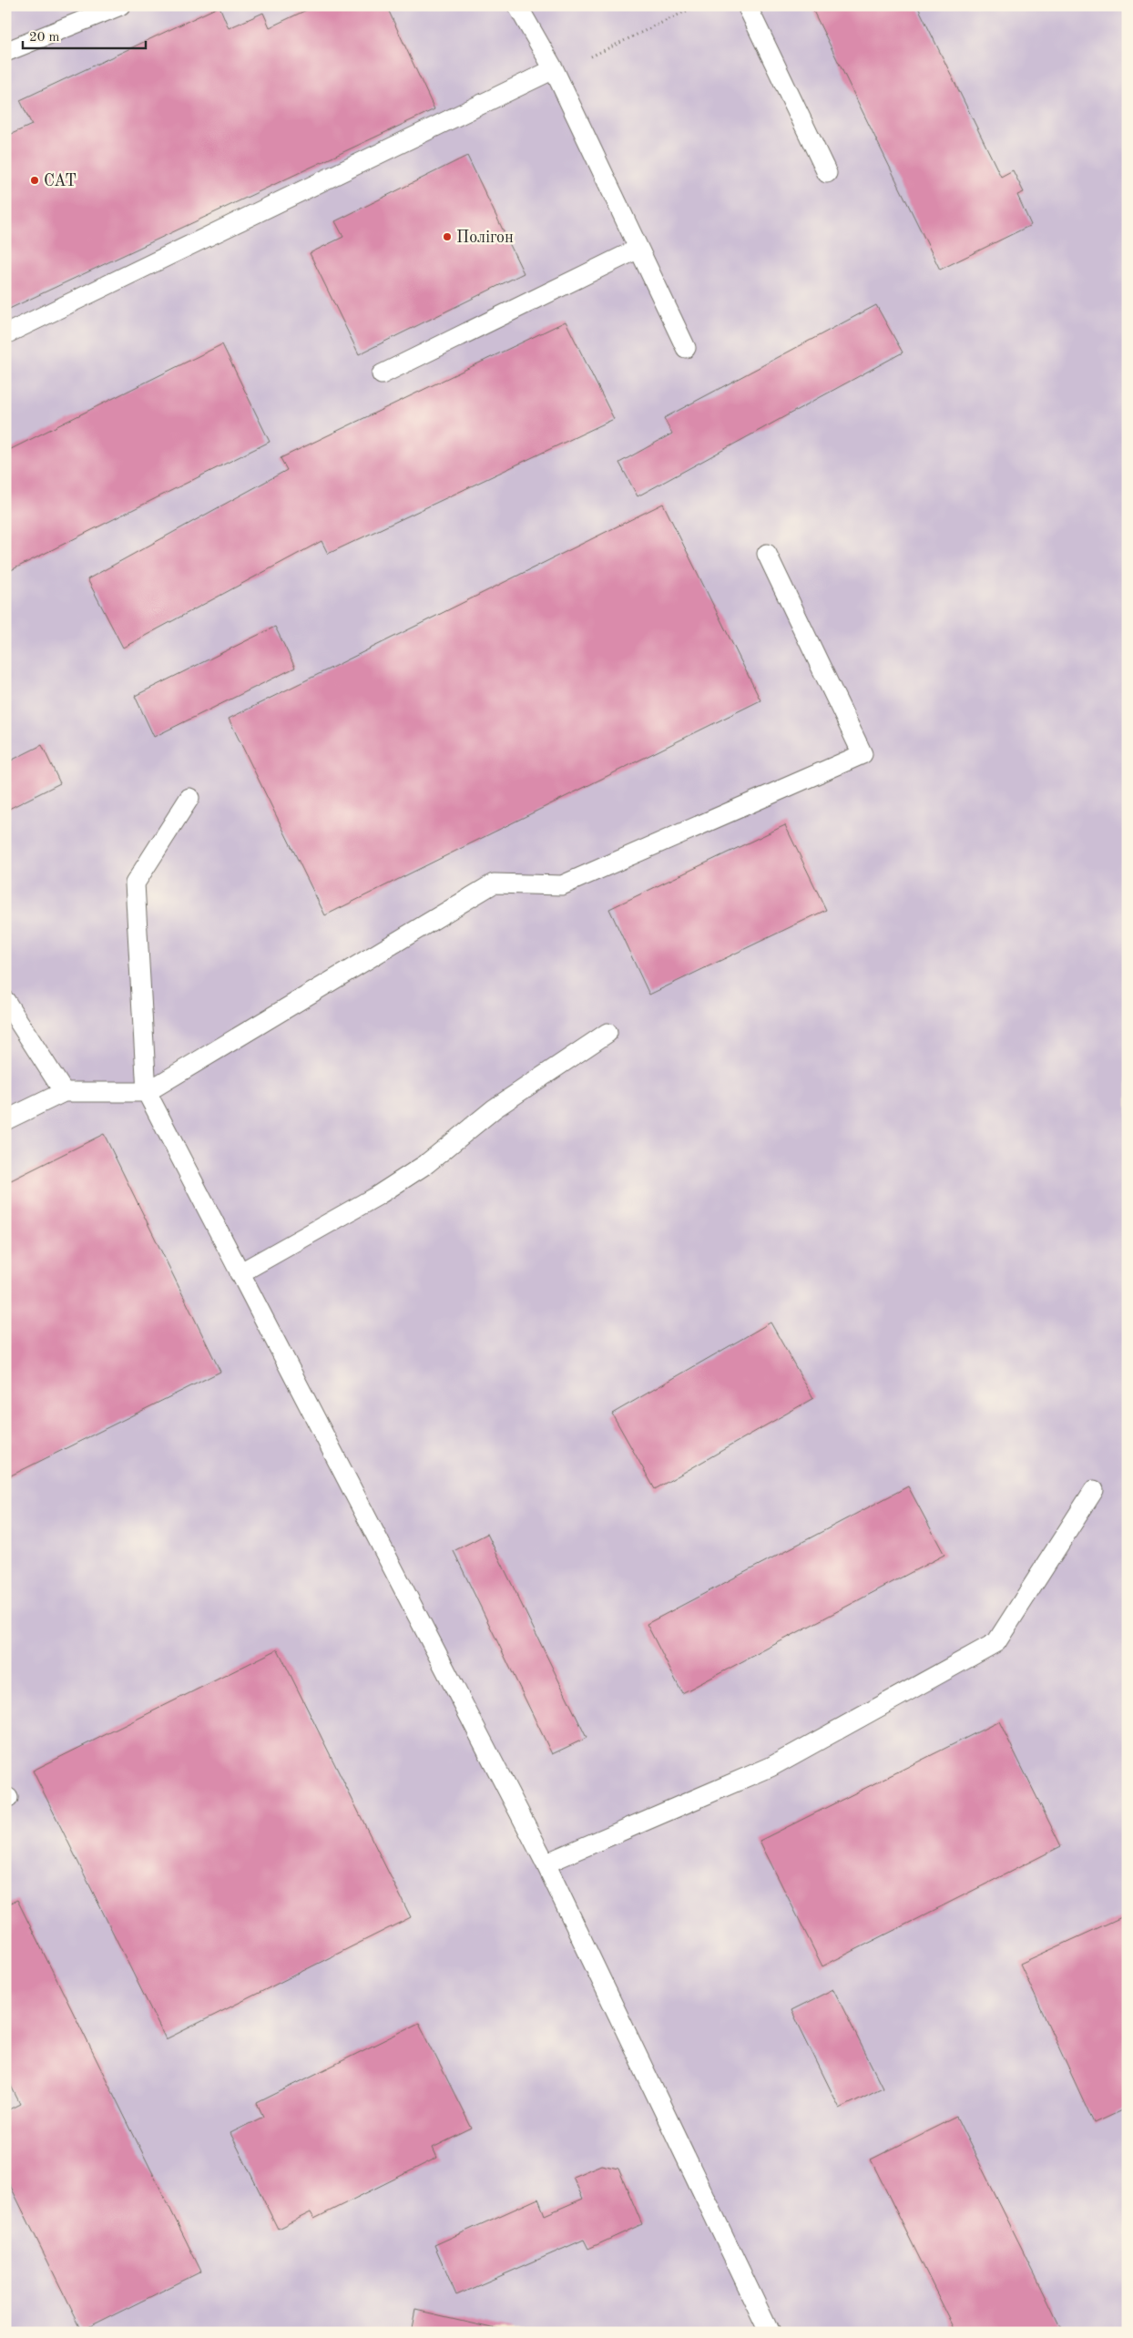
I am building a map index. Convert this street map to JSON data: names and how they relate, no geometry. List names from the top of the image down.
{
  "places": ["CAT", "Полігон"],
  "scale_bar": "20 m"
}
